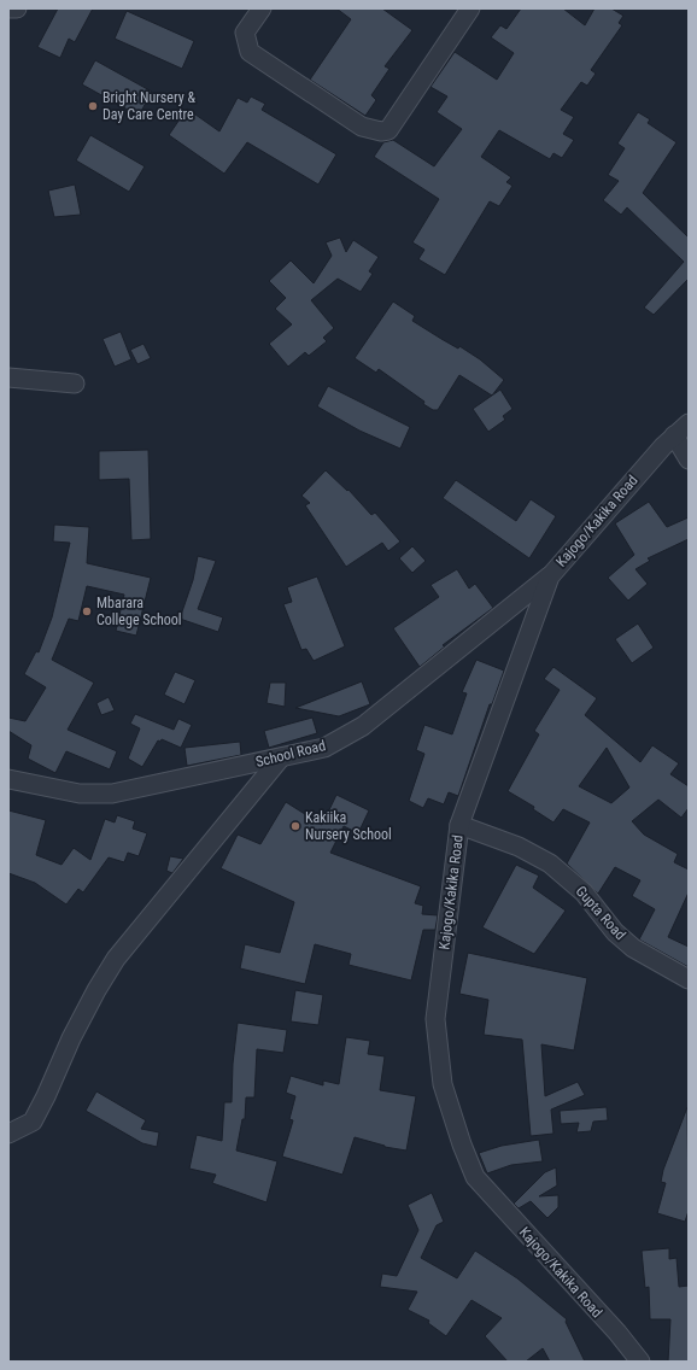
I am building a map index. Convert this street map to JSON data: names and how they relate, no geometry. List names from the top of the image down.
{
  "streets": {
    "street": ["Kajogo/Kakika Road", "School Road", "Gupta Road"]
  },
  "crossings": [
    ["Kajogo/Kakika Road", "School Road"],
    ["Kajogo/Kakika Road", "Gupta Road"]
  ],
  "places": ["Bright Nursery & Day Care Centre", "Mbarara College School", "Kakiika Nursery School"]
}
